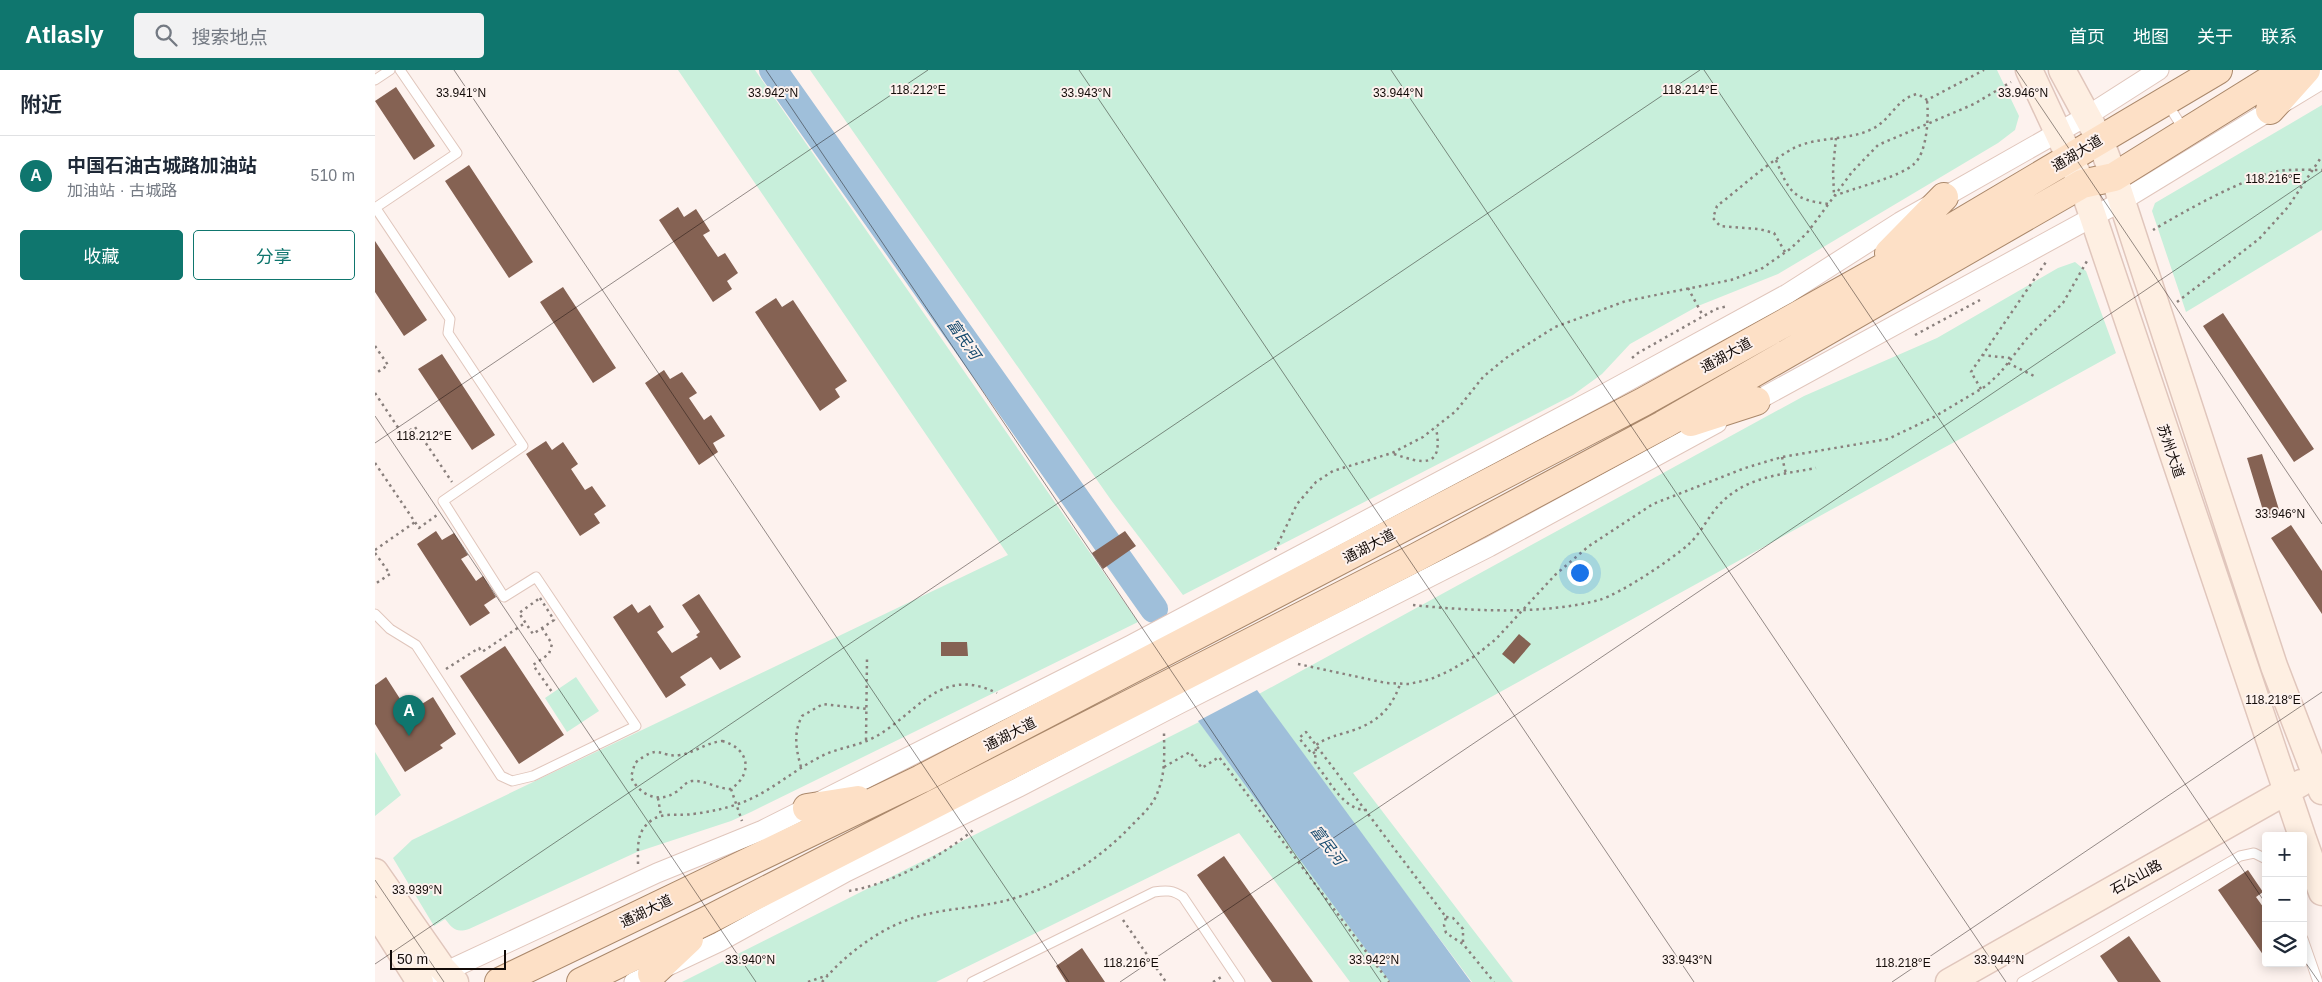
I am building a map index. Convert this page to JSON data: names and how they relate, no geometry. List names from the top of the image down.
{
  "streets": {
    "main road": ["通湖大道"],
    "street": ["苏州大道", "石公山路"]
  },
  "crossings": [
    ["通湖大道", "苏州大道"],
    ["苏州大道", "石公山路"]
  ],
  "water": ["富民河"],
  "scale_bar": "50 m",
  "page": {
    "header": "Atlasly",
    "search": "搜索地点",
    "nav": [
      "首页",
      "地图",
      "关于",
      "联系"
    ],
    "heading": "附近",
    "list": [
      {
        "mark": "A",
        "name": "中国石油古城路加油站",
        "note": "加油站 · 古城路",
        "value": "510 m"
      }
    ],
    "buttons": ["收藏", "分享"],
    "pins": "A",
    "map_buttons": ["+", "−"],
    "scale": "50 m"
  },
  "coordinates": [
    "118.212°E",
    "118.214°E",
    "33.941°N",
    "33.942°N",
    "33.946°N",
    "33.943°N",
    "33.944°N",
    "118.216°E",
    "118.218°E",
    "33.939°N",
    "33.940°N"
  ]
}
